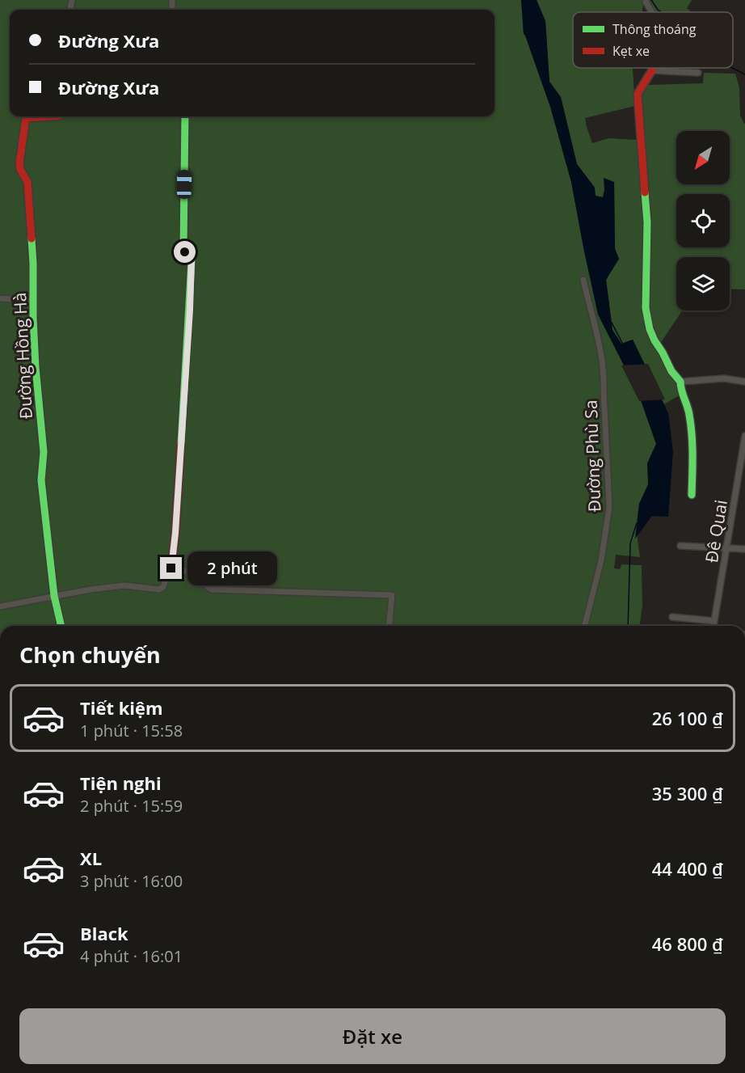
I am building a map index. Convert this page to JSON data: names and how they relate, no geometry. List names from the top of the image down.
{
  "streets": {
    "street": ["Đường Hồng Hà", "Đường Phù Sa", "Đê Quai"]
  },
  "legend": ["Thông thoáng", "Kẹt xe"],
  "north": "bottom left",
  "page": {
    "banner": ["Đường Xưa", "Đường Xưa"],
    "bubble": "2 phút",
    "heading": "Chọn chuyến",
    "list": [
      {
        "name": "Tiết kiệm",
        "note": "1 phút · 15:58",
        "value": "26 100 ₫"
      },
      {
        "name": "Tiện nghi",
        "note": "2 phút · 15:59",
        "value": "35 300 ₫"
      },
      {
        "name": "XL",
        "note": "3 phút · 16:00",
        "value": "44 400 ₫"
      },
      {
        "name": "Black",
        "note": "4 phút · 16:01",
        "value": "46 800 ₫"
      }
    ],
    "buttons": "Đặt xe"
  }
}
